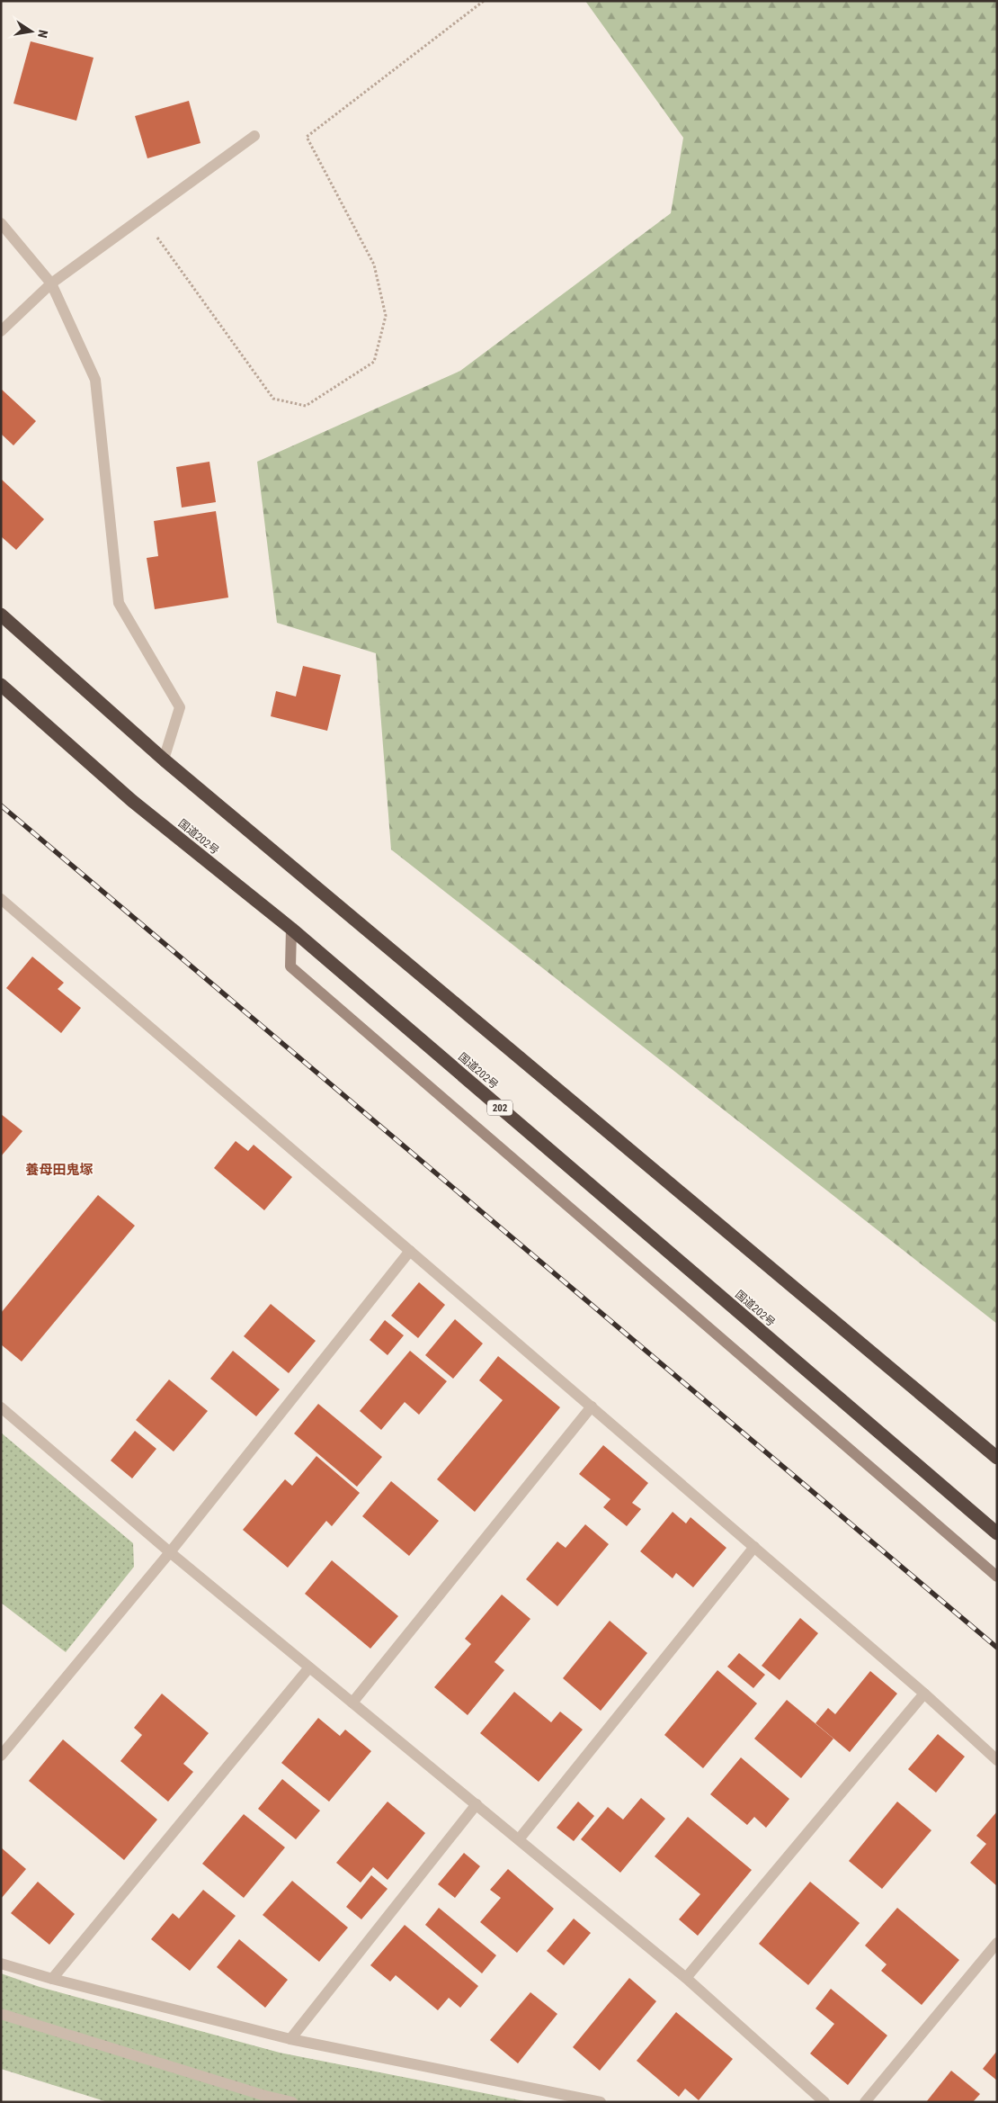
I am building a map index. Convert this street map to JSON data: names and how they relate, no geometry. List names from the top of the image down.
{
  "streets": {
    "highway": ["国道202号", "202"]
  },
  "districts": ["養母田鬼塚"],
  "north": "right"
}
